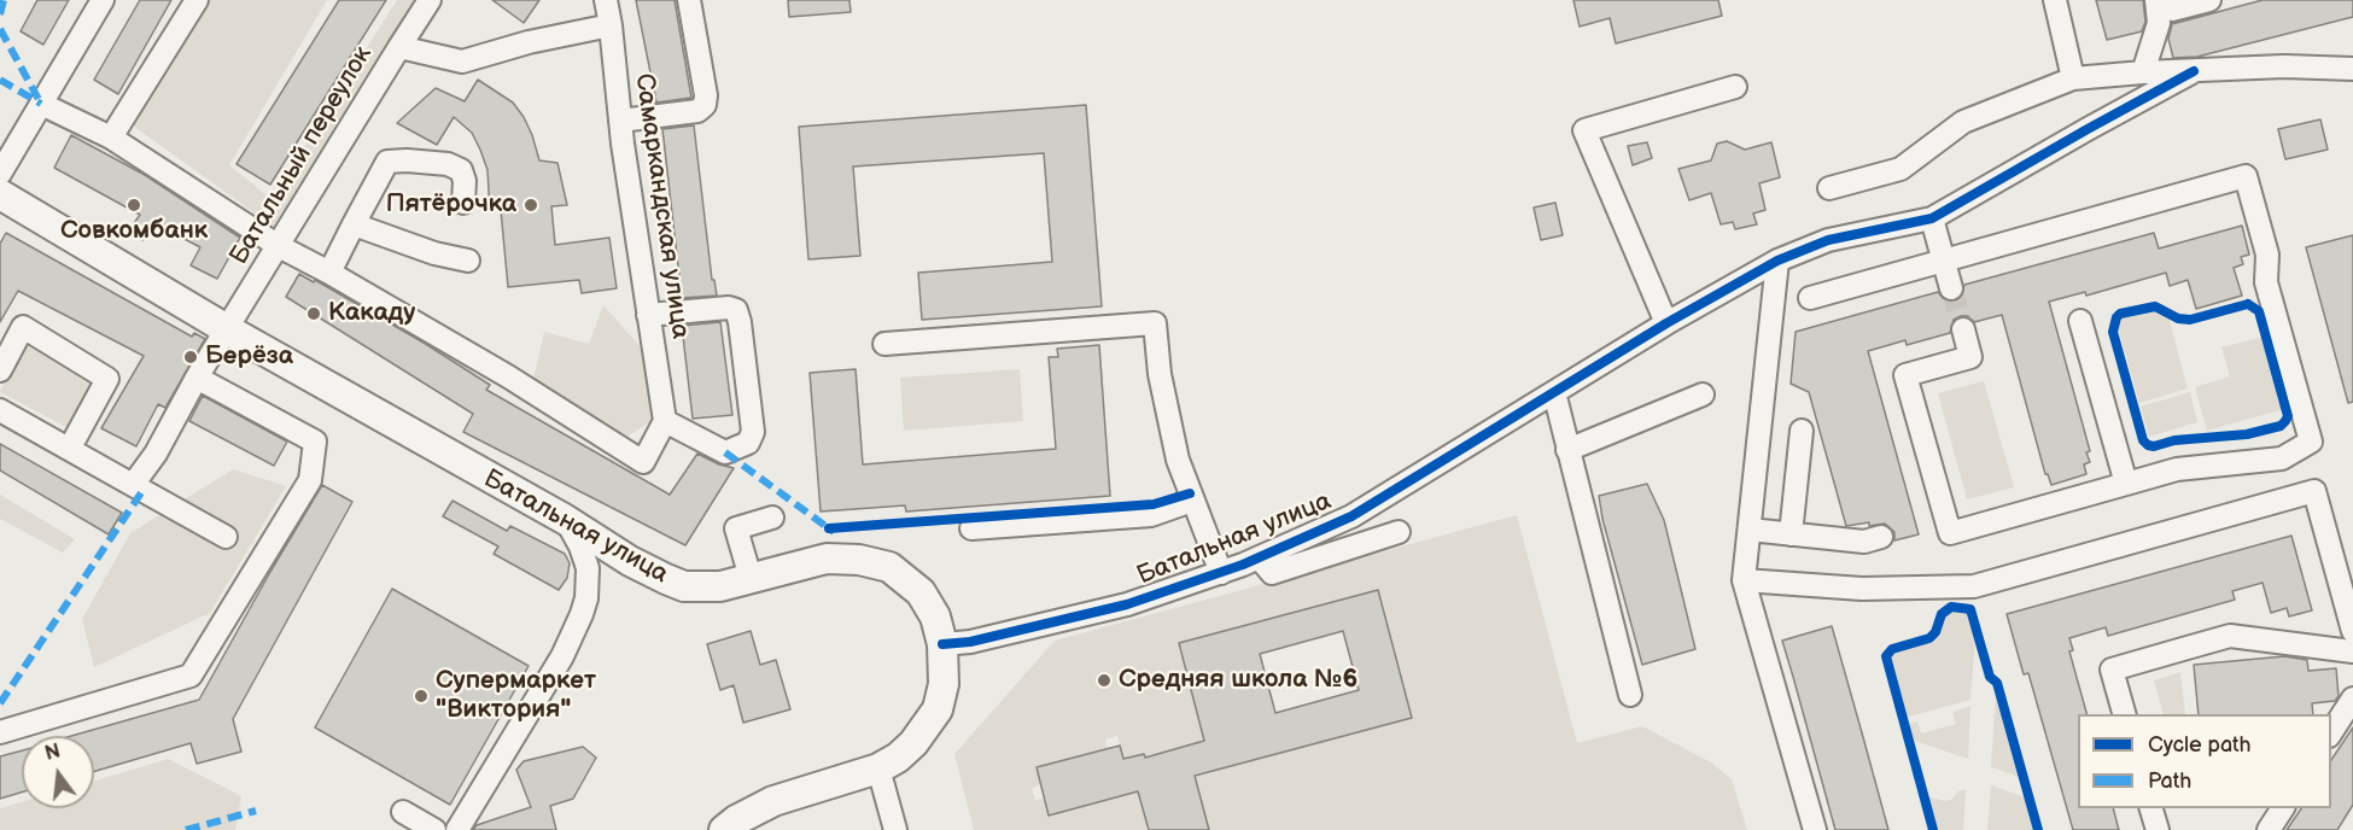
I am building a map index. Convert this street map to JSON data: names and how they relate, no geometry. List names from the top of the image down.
{
  "streets": {
    "main road": ["Батальная улица"],
    "street": ["Батальный переулок", "Самаркандская улица"]
  },
  "crossings": [
    ["Батальный переулок", "Самаркандская улица"],
    ["Батальный переулок", "Батальная улица"]
  ],
  "places": [
    "Совкомбанк",
    "Пятёрочка",
    "Какаду",
    "Берёза",
    "Средняя школа №6",
    "Супермаркет \"Виктория\""
  ],
  "legend": ["Cycle path", "Path"],
  "north": "top"
}
